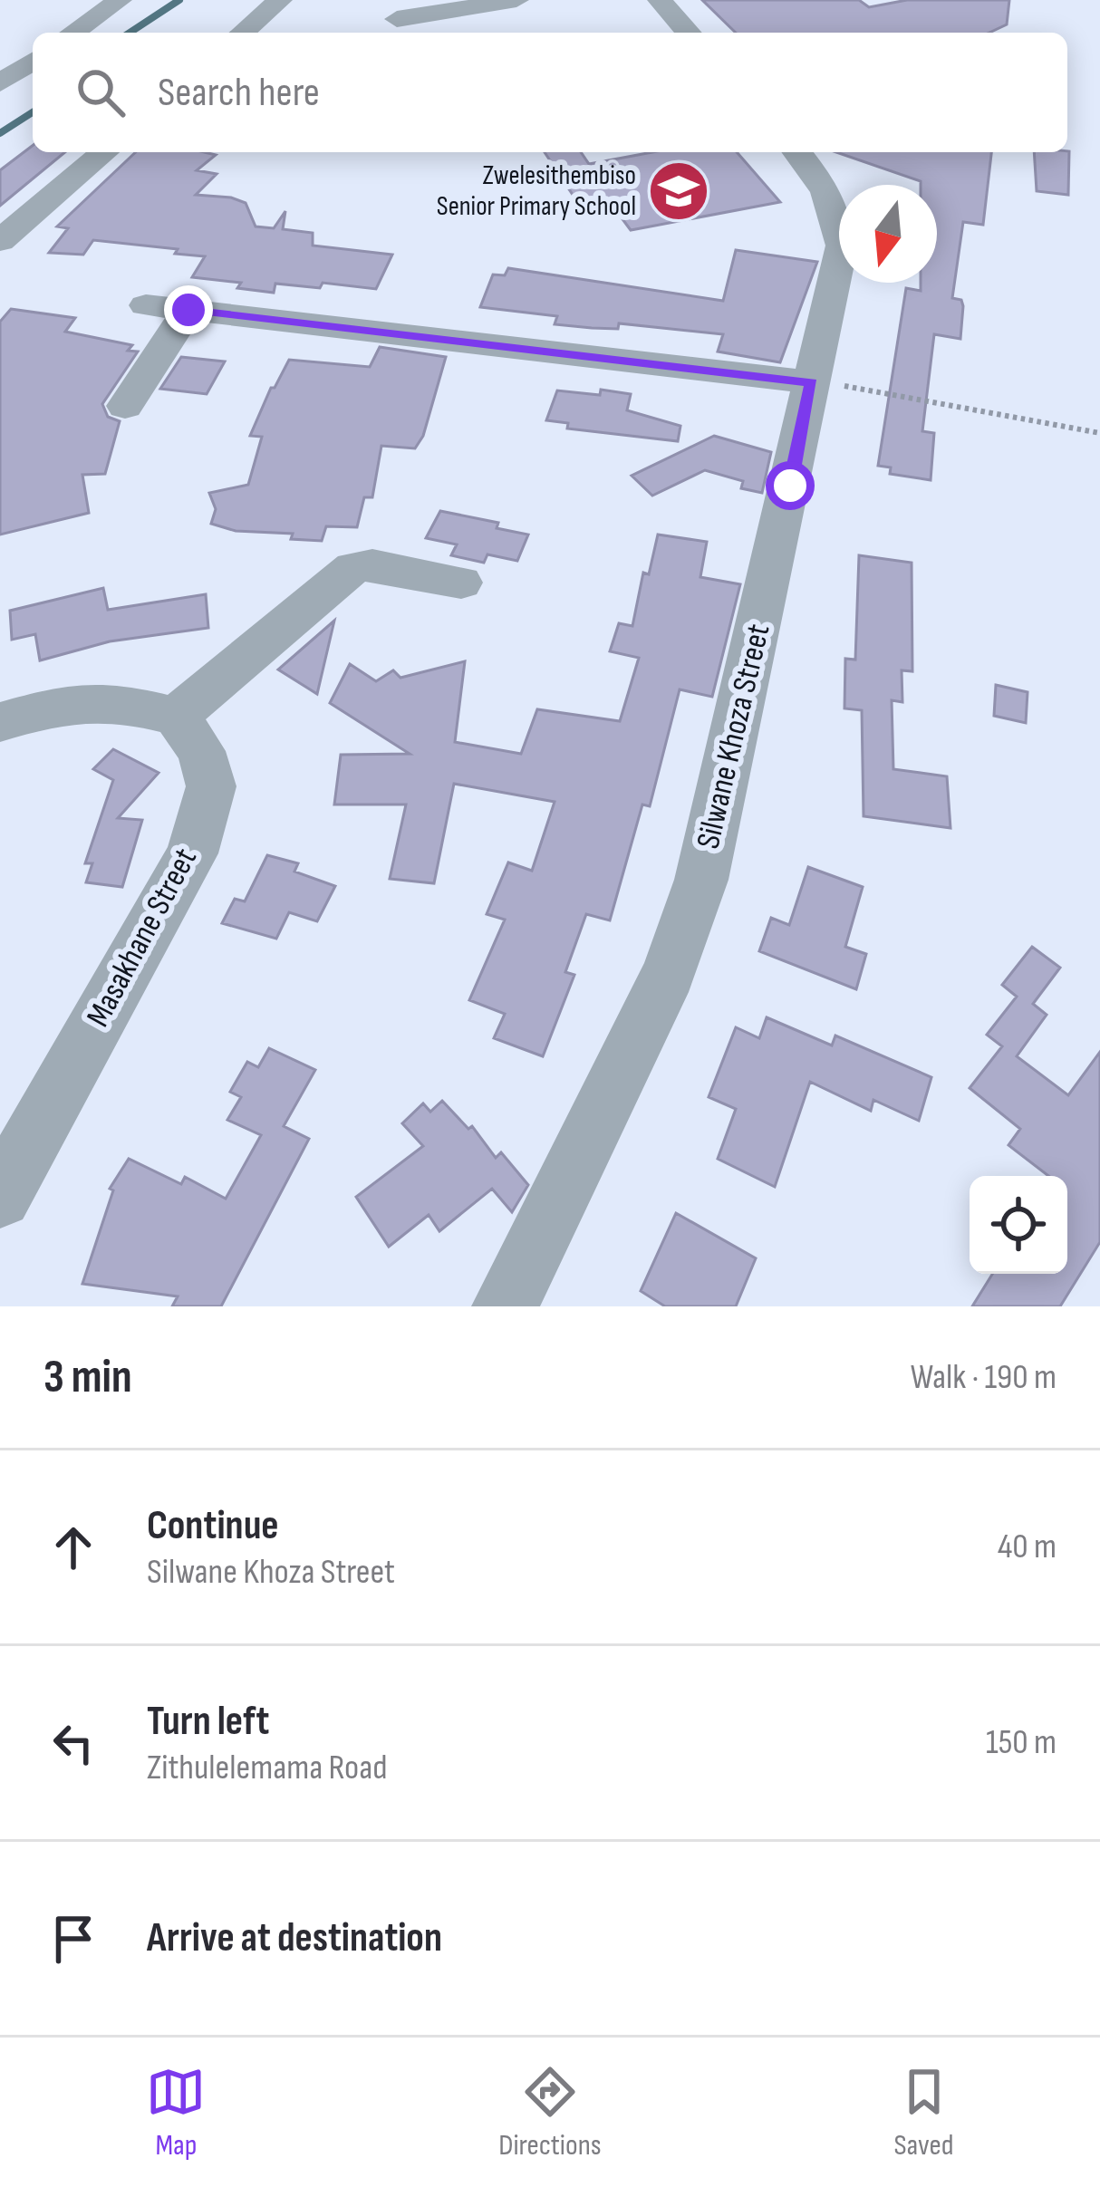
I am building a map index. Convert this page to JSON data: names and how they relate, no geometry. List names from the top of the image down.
{
  "streets": {
    "street": ["Silwane Khoza Street", "Masakhane Street"]
  },
  "places": {
    "school or university": ["Zwelesithembiso Senior Primary School"]
  },
  "north": "bottom",
  "page": {
    "search": "Search here",
    "heading": ["3 min", "Walk · 190 m"],
    "list": [
      ["Continue", "Silwane Khoza Street", "40 m"],
      ["Turn left", "Zithulelemama Road", "150 m"],
      "Arrive at destination"
    ],
    "nav": ["Map", "Directions", "Saved"]
  }
}
